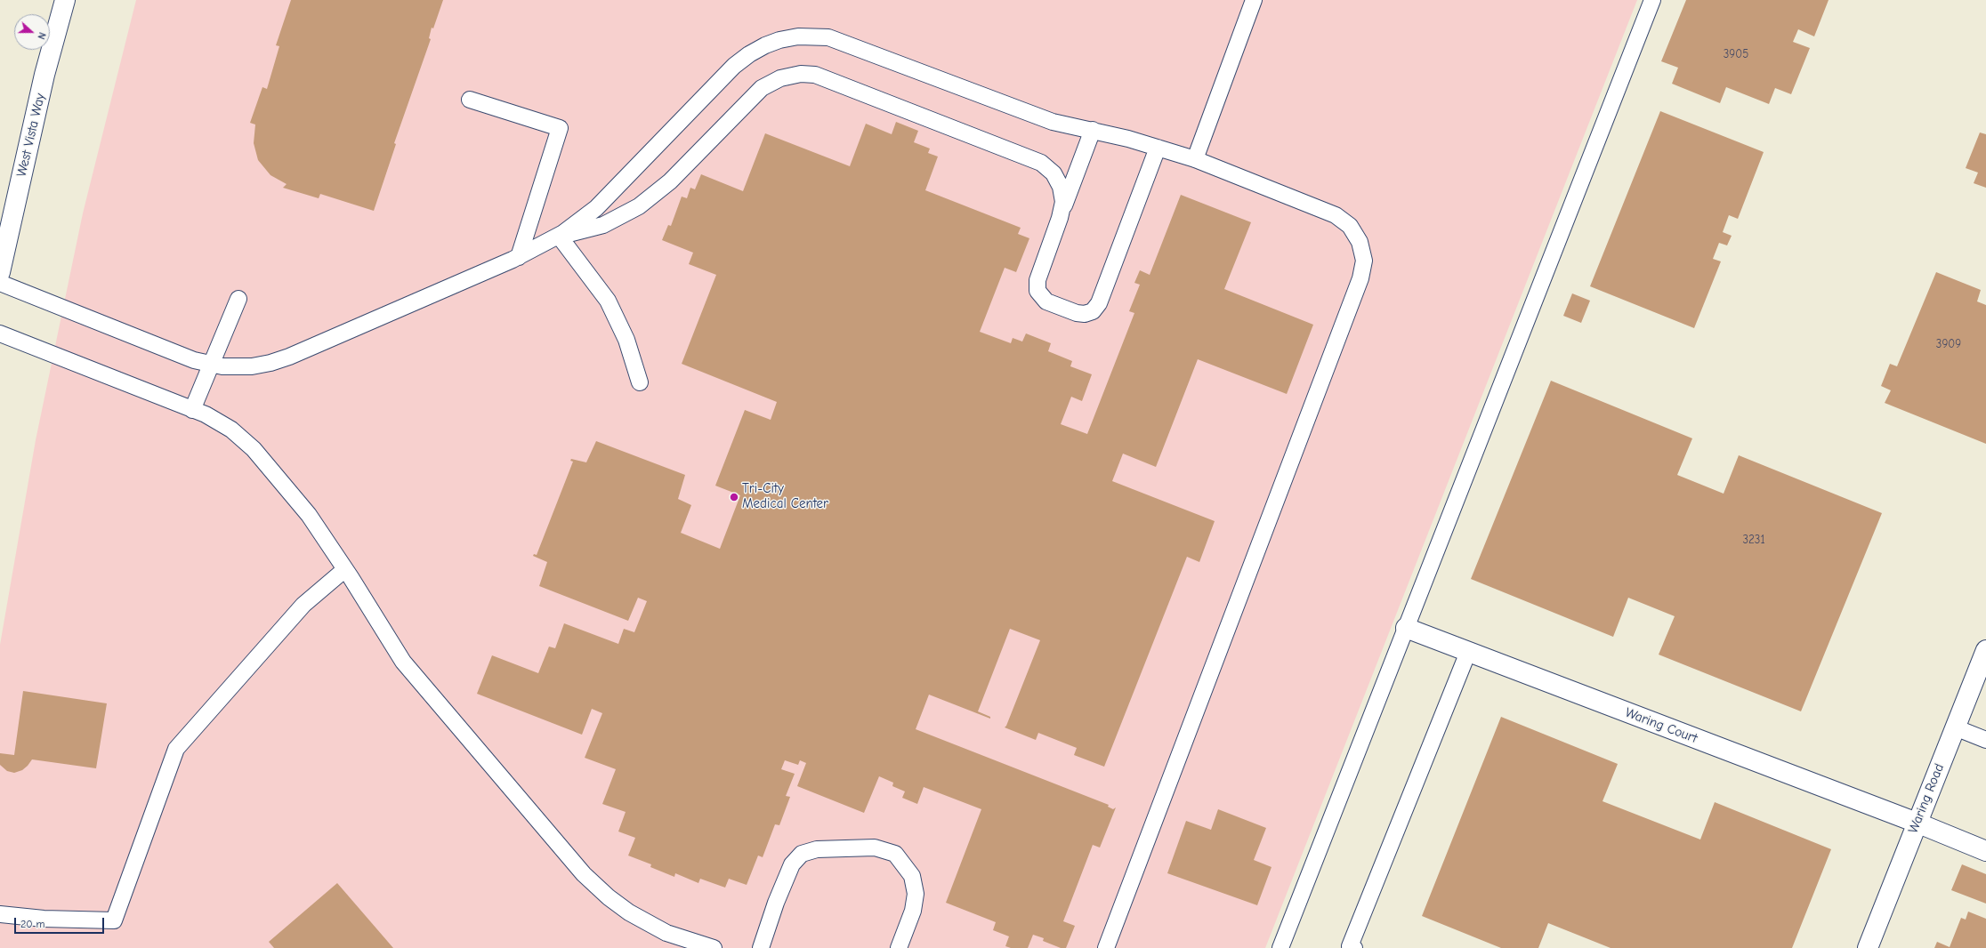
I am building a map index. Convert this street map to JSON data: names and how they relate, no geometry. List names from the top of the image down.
{
  "streets": {
    "street": ["West Vista Way", "Waring Court", "Waring Road"]
  },
  "crossings": [
    ["Waring Court", "Waring Road"]
  ],
  "places": ["Tri-City Medical Center"],
  "house_numbers": ["3905", "3909", "3231"],
  "scale_bar": "20 m",
  "north": "right"
}
